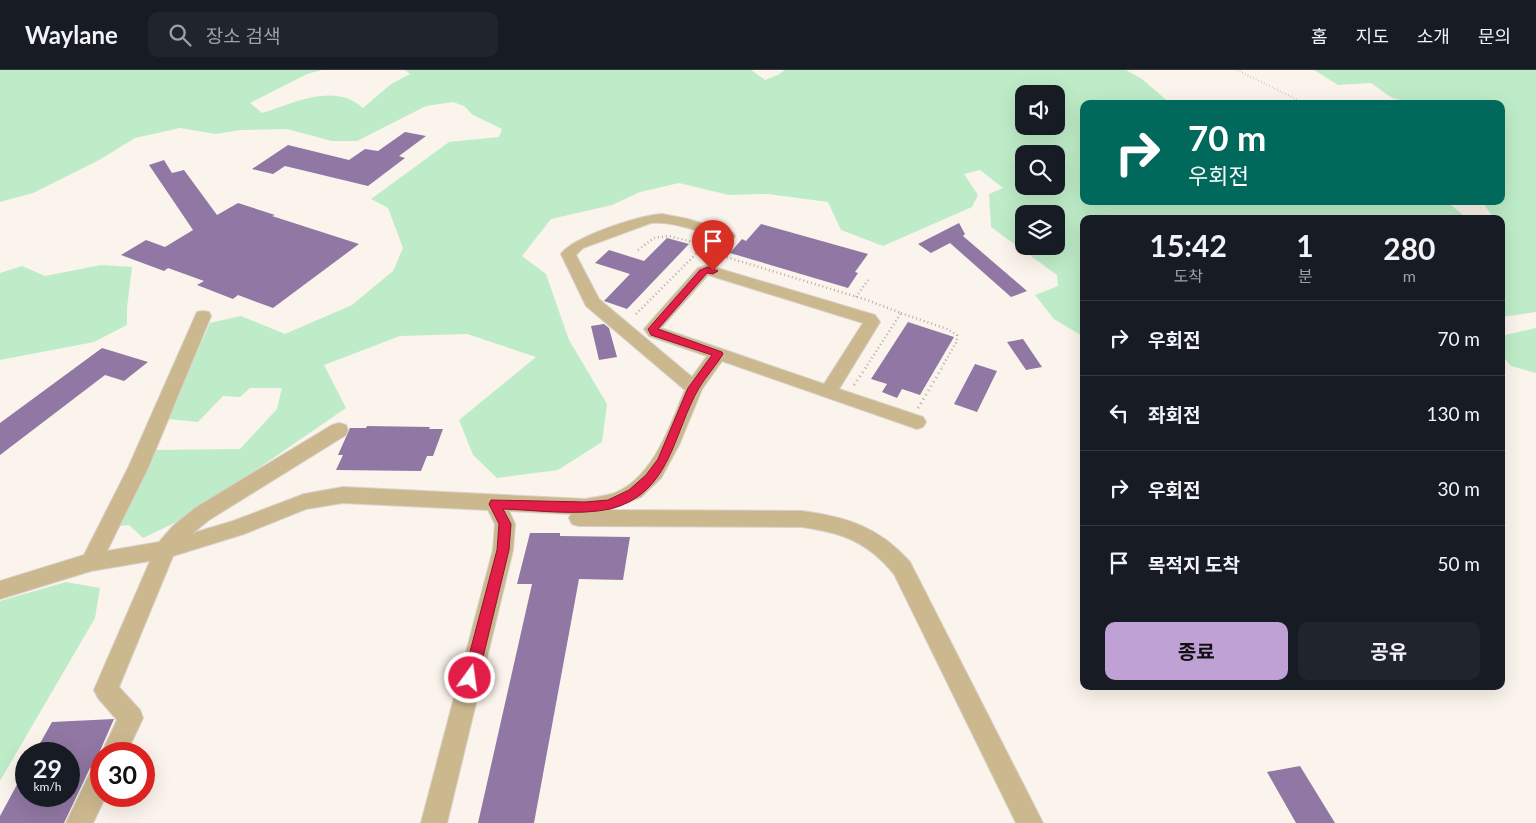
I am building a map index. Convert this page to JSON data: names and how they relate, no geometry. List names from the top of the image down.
{
  "page": {
    "header": "Waylane",
    "search": "장소 검색",
    "nav": [
      "홈",
      "지도",
      "소개",
      "문의"
    ],
    "turn": ["70 m", "우회전"],
    "eta": [
      "15:42",
      "도착",
      "1",
      "분",
      "280",
      "m"
    ],
    "list": [
      {
        "name": "우회전",
        "value": "70 m"
      },
      {
        "name": "좌회전",
        "value": "130 m"
      },
      {
        "name": "우회전",
        "value": "30 m"
      },
      {
        "name": "목적지 도착",
        "value": "50 m"
      }
    ],
    "buttons": ["종료", "공유"],
    "speed": "29 km/h",
    "limit": "30"
  }
}
